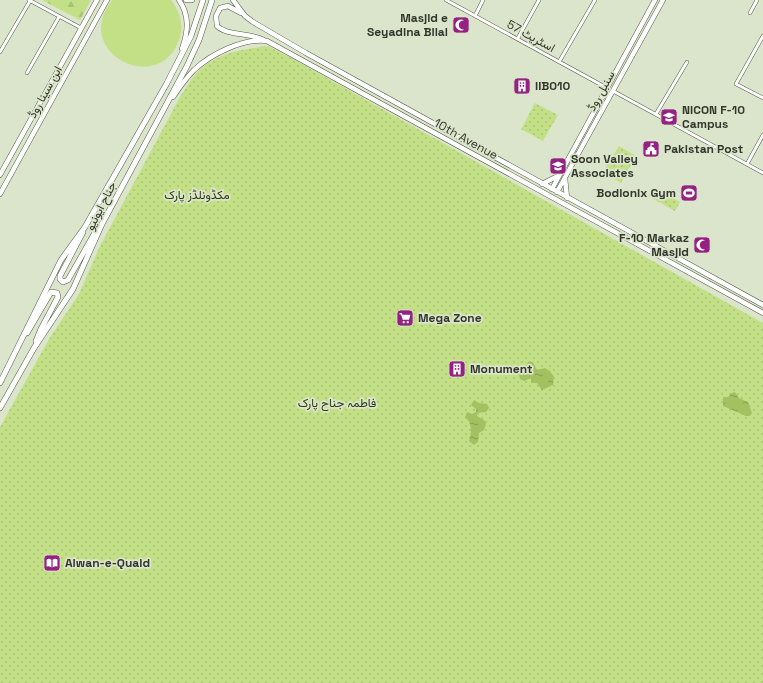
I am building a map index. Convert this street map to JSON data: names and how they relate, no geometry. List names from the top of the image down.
{
  "streets": {
    "main road": [
      "سنبل روڈ",
      "ابن سینا روڈ",
      "10th Avenue",
      "جناح ایونیو"
    ],
    "street": ["اسٹریٹ 57"]
  },
  "crossings": [
    ["اسٹریٹ 57", "سنبل روڈ"],
    ["سنبل روڈ", "10th Avenue"]
  ],
  "parks": ["مکڈونلڈز پارک", "فاطمہ جناح پارک"],
  "places": {
    "mosque": ["Masjid e Seyadina Bilal", "F-10 Markaz Masjid"],
    "building": ["IIB010", "Monument"],
    "school or university": ["NICON F-10 Campus", "Soon Valley Associates"],
    "public building": ["Pakistan Post"],
    "sports": ["Bodionix Gym"],
    "supermarket": ["Mega Zone"],
    "library": ["Aiwan-e-Quaid"]
  }
}
